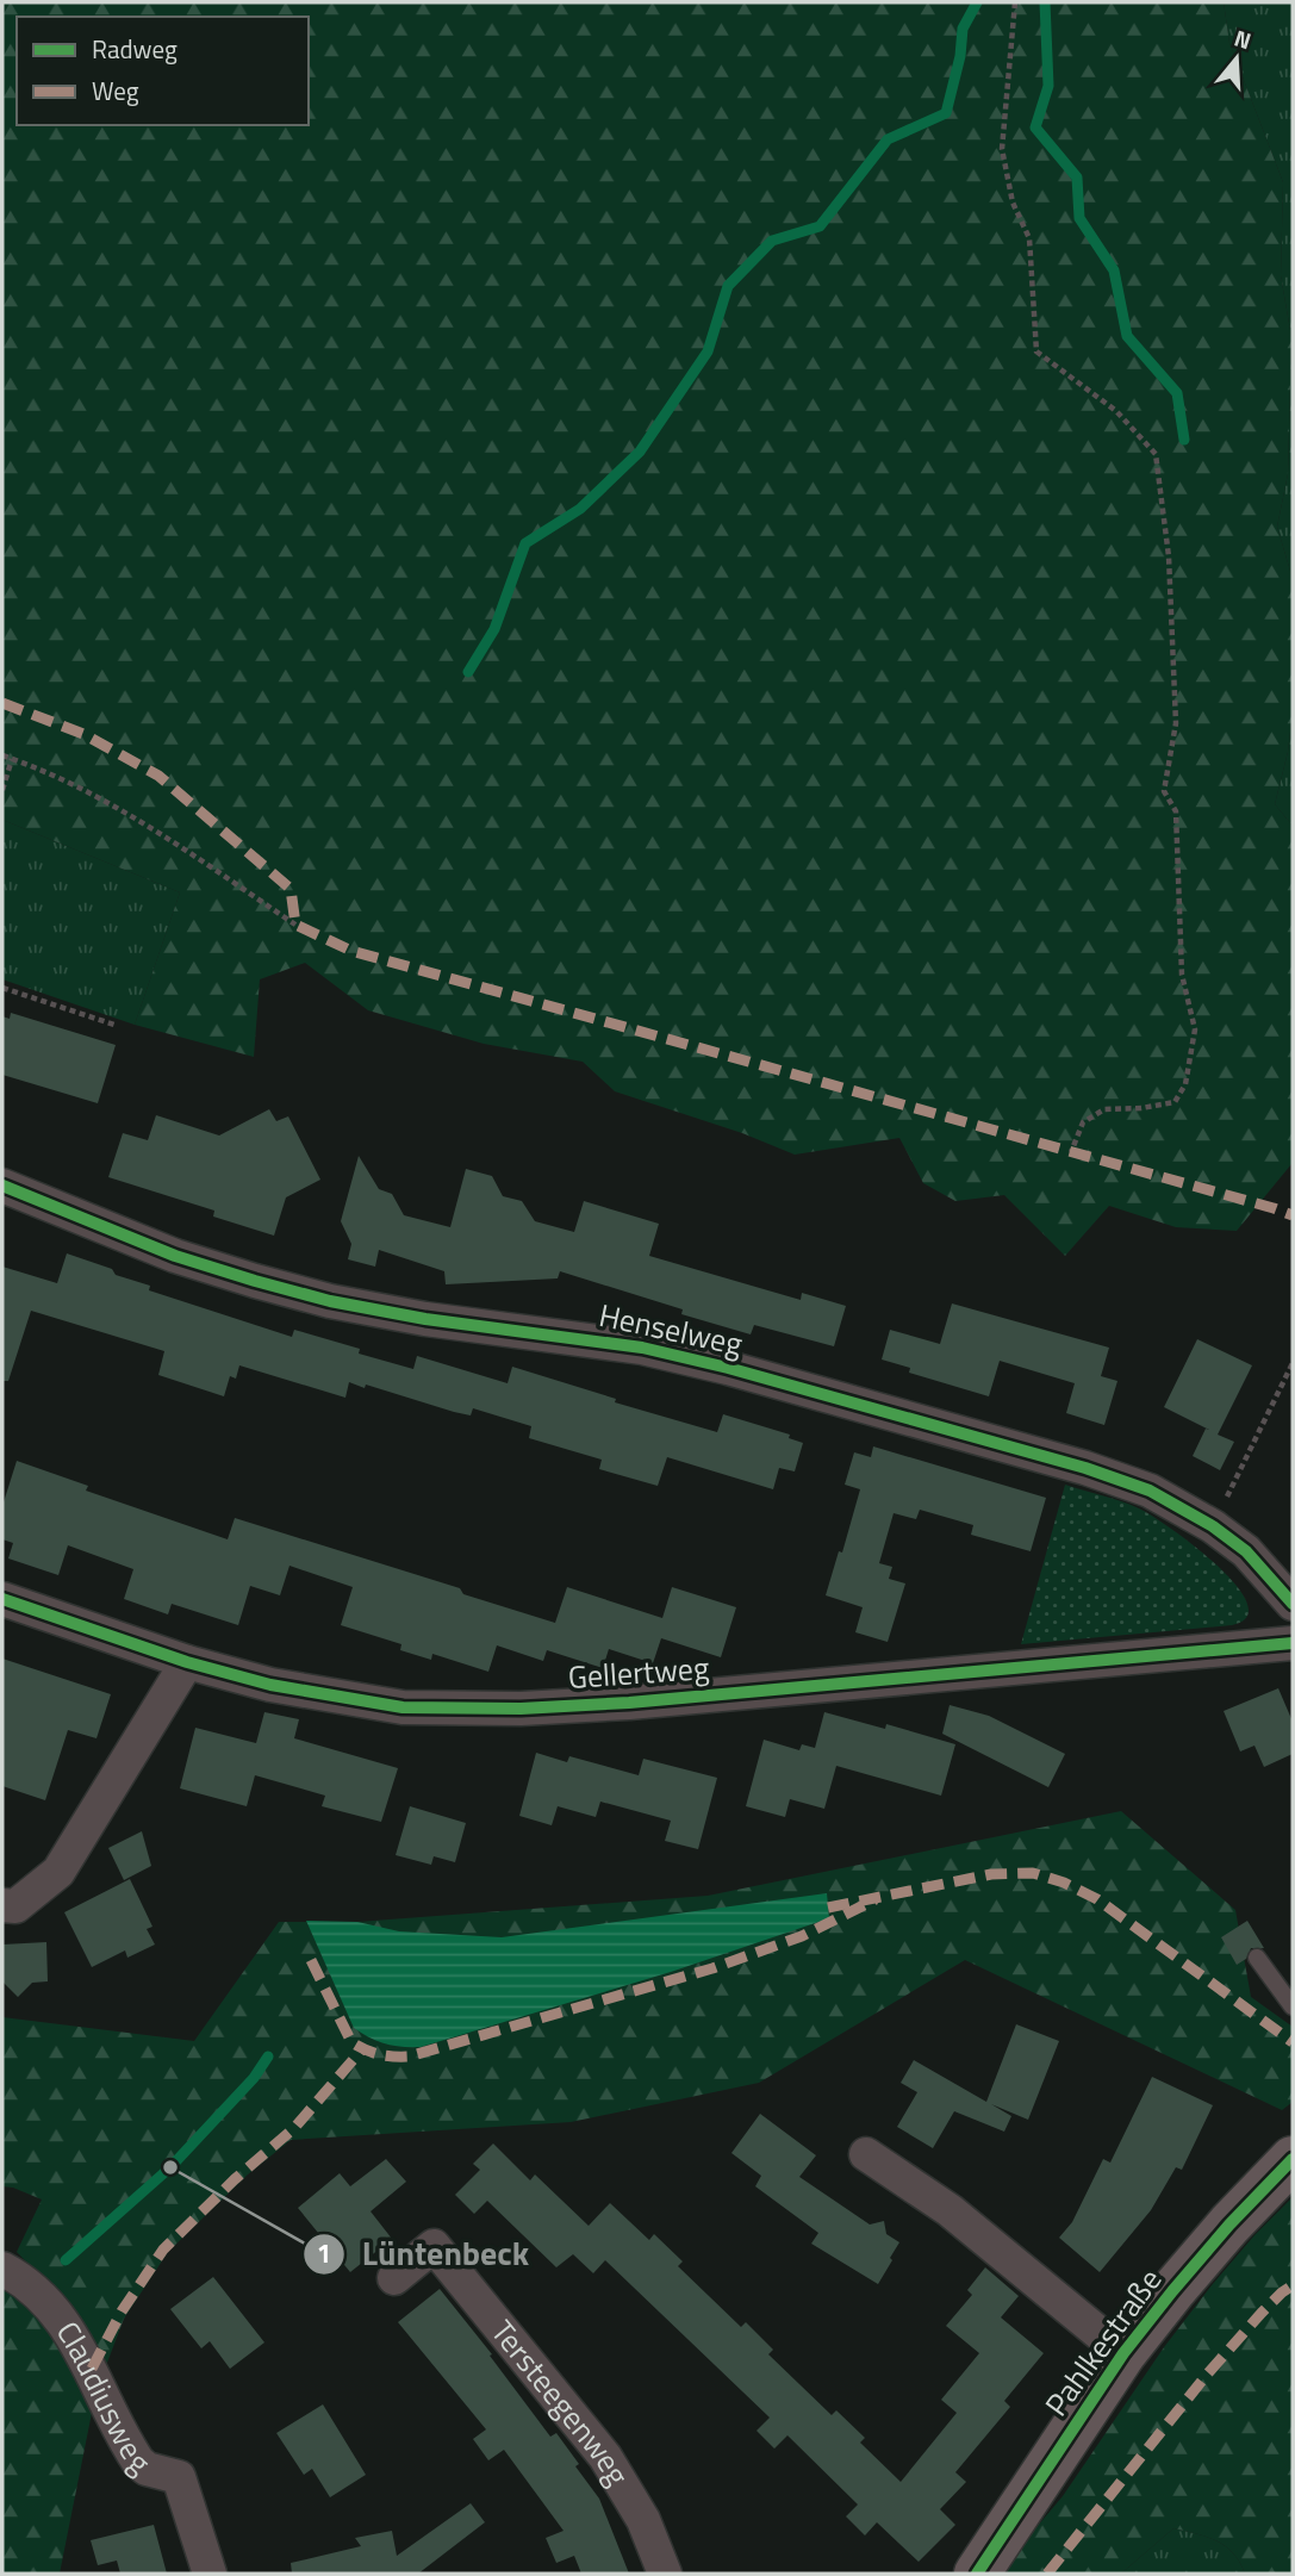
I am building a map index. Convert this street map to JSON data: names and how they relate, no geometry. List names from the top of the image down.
{
  "streets": {
    "street": [
      "Henselweg",
      "Gellertweg",
      "Pahlkestraße",
      "Claudiusweg",
      "Tersteegenweg"
    ]
  },
  "places": ["Lüntenbeck"],
  "legend": ["Radweg", "Weg"],
  "north": "top"
}
